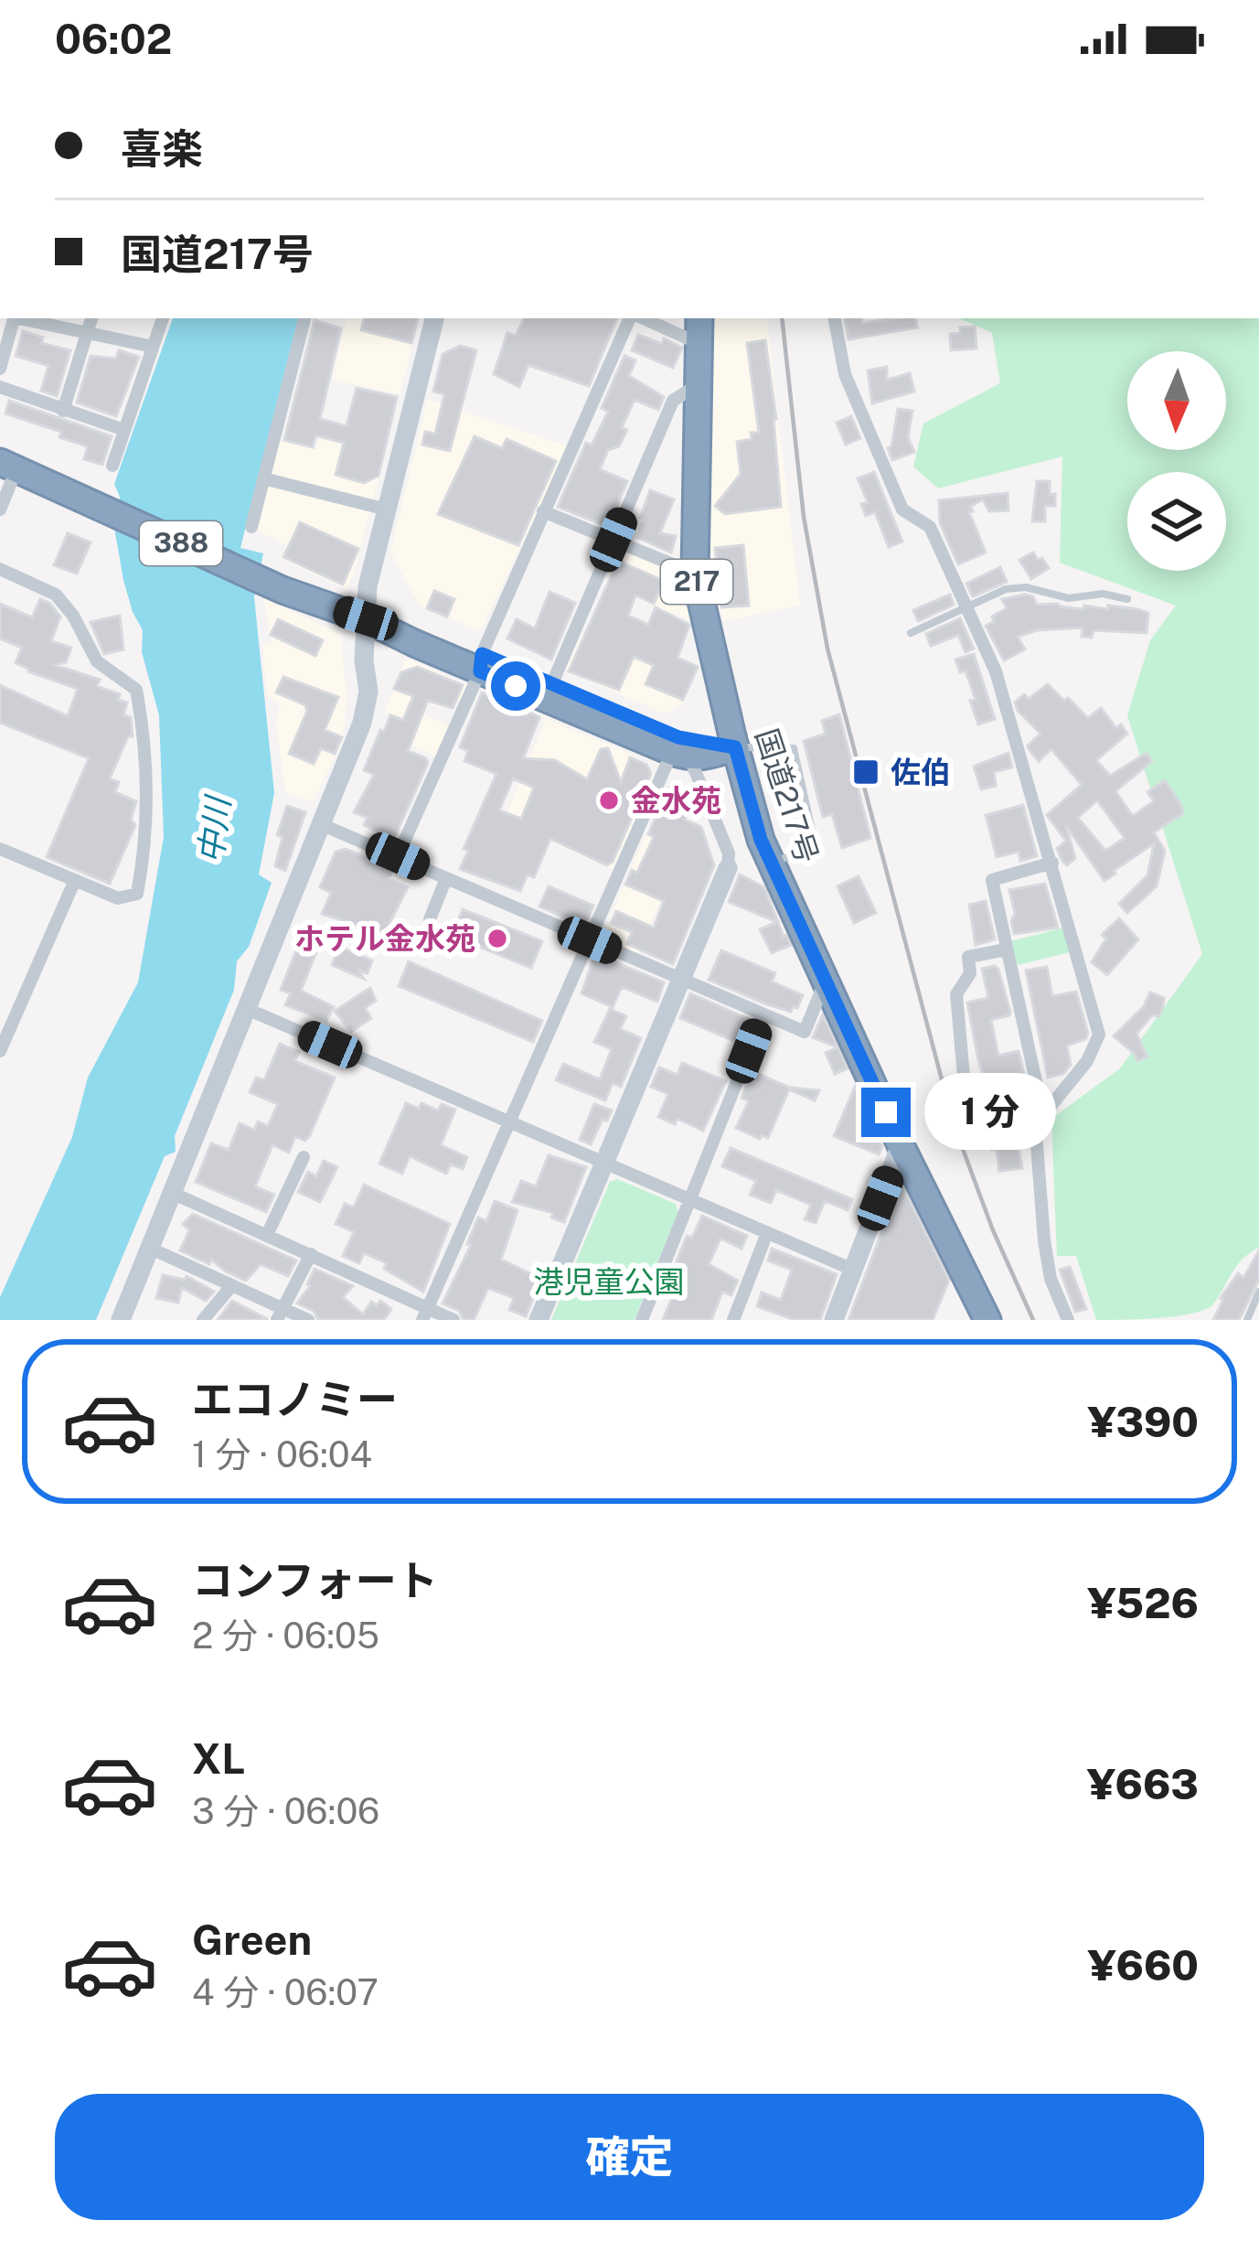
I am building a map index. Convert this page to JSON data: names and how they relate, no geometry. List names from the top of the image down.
{
  "streets": {
    "highway": ["388", "217", "国道217号"]
  },
  "water": ["中川"],
  "parks": ["港児童公園"],
  "places": {
    "transit": ["佐伯"],
    "other": ["金水苑", "ホテル金水苑"]
  },
  "north": "bottom",
  "page": {
    "status": "06:02",
    "banner": ["喜楽", "国道217号"],
    "bubble": "1 分",
    "list": [
      {
        "name": "エコノミー",
        "note": "1 分 · 06:04",
        "value": "¥390"
      },
      {
        "name": "コンフォート",
        "note": "2 分 · 06:05",
        "value": "¥526"
      },
      {
        "name": "XL",
        "note": "3 分 · 06:06",
        "value": "¥663"
      },
      {
        "name": "Green",
        "note": "4 分 · 06:07",
        "value": "¥660"
      }
    ],
    "buttons": "確定"
  }
}
